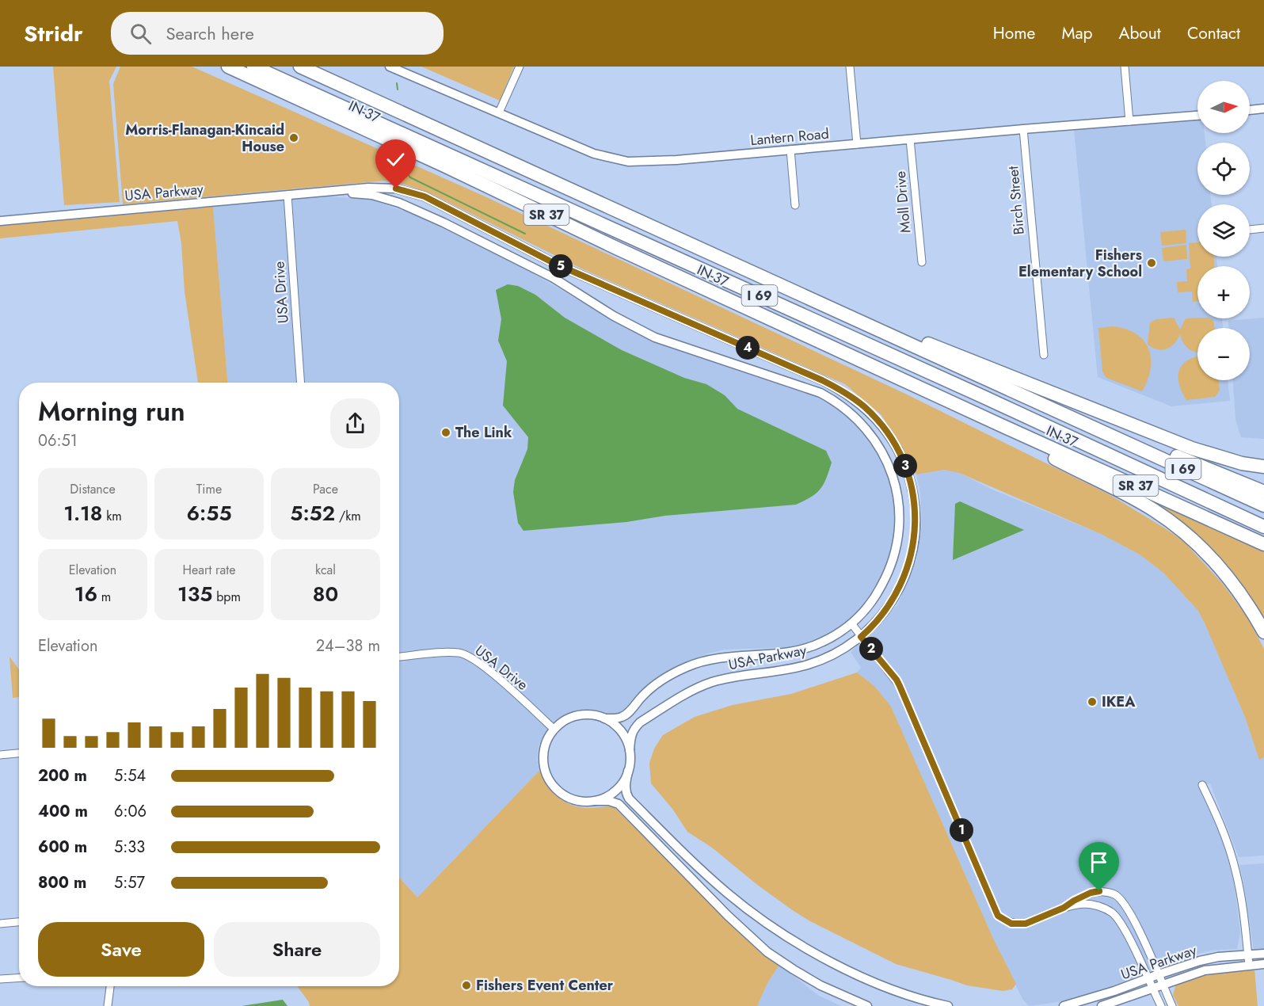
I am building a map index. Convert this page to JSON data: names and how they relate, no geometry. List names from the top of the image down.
{
  "streets": {
    "highway": ["IN-37", "SR 37", "I 69"],
    "street": [
      "Lantern Road",
      "USA Parkway",
      "Birch Street",
      "Moll Drive",
      "USA Drive"
    ]
  },
  "crossings": [
    ["Lantern Road", "Birch Street"],
    ["Lantern Road", "Moll Drive"],
    ["USA Parkway", "USA Drive"]
  ],
  "places": [
    "Morris-Flanagan-Kincaid House",
    "Fishers Elementary School",
    "The Link",
    "IKEA",
    "Fishers Event Center"
  ],
  "north": "right",
  "page": {
    "header": "Stridr",
    "search": "Search here",
    "nav": [
      "Home",
      "Map",
      "About",
      "Contact"
    ],
    "map_buttons": ["+", "−"],
    "pins": [
      "5",
      "4",
      "3",
      "2",
      "1"
    ],
    "heading": ["Morning run", "06:51"],
    "stats": [
      ["Distance", "1.18 km"],
      ["Time", "6:55"],
      ["Pace", "5:52 /km"],
      ["Elevation", "16 m"],
      ["Heart rate", "135 bpm"],
      ["kcal", "80"]
    ],
    "chart": ["Elevation", "24–38 m"],
    "list": [
      {
        "name": "200 m",
        "note": "5:54"
      },
      {
        "name": "400 m",
        "note": "6:06"
      },
      {
        "name": "600 m",
        "note": "5:33"
      },
      {
        "name": "800 m",
        "note": "5:57"
      }
    ],
    "buttons": ["Save", "Share"]
  }
}
